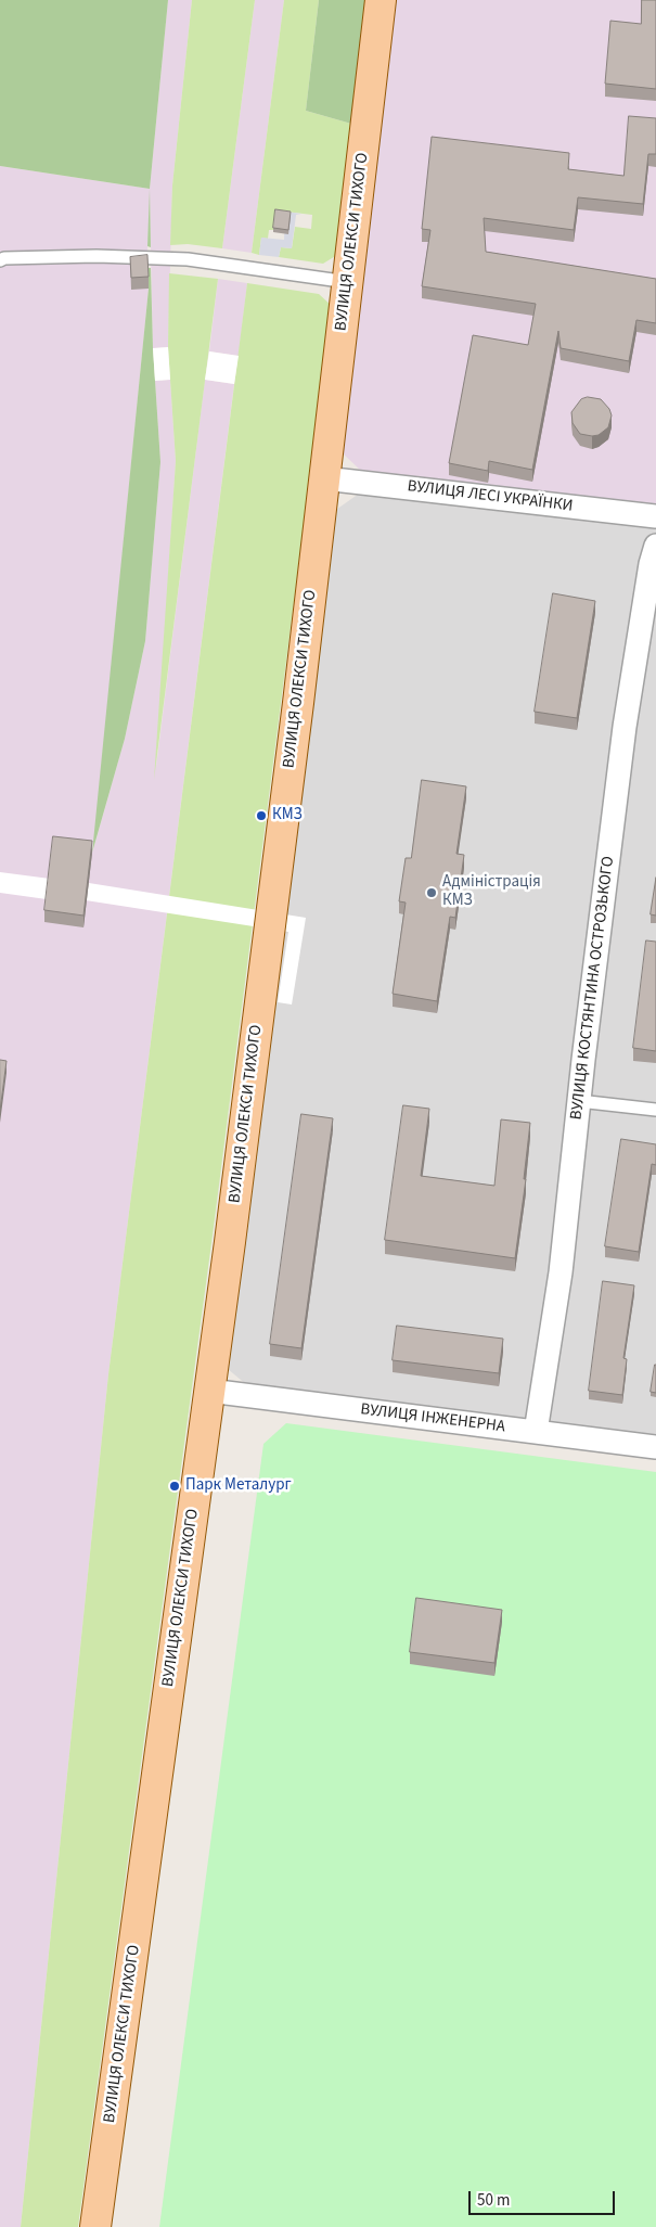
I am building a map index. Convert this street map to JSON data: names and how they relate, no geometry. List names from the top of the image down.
{
  "streets": {
    "main road": ["ВУЛИЦЯ ОЛЕКСИ ТИХОГО"],
    "street": ["ВУЛИЦЯ ЛЕСІ УКРАЇНКИ", "ВУЛИЦЯ КОСТЯНТИНА ОСТРОЗЬКОГО", "ВУЛИЦЯ ІНЖЕНЕРНА"]
  },
  "crossings": [
    ["ВУЛИЦЯ ОЛЕКСИ ТИХОГО", "ВУЛИЦЯ ЛЕСІ УКРАЇНКИ"],
    ["ВУЛИЦЯ ОЛЕКСИ ТИХОГО", "ВУЛИЦЯ ІНЖЕНЕРНА"],
    ["ВУЛИЦЯ КОСТЯНТИНА ОСТРОЗЬКОГО", "ВУЛИЦЯ ІНЖЕНЕРНА"]
  ],
  "places": ["КМЗ", "Адміністрація КМЗ", "Парк Металург"],
  "scale_bar": "50 m"
}
